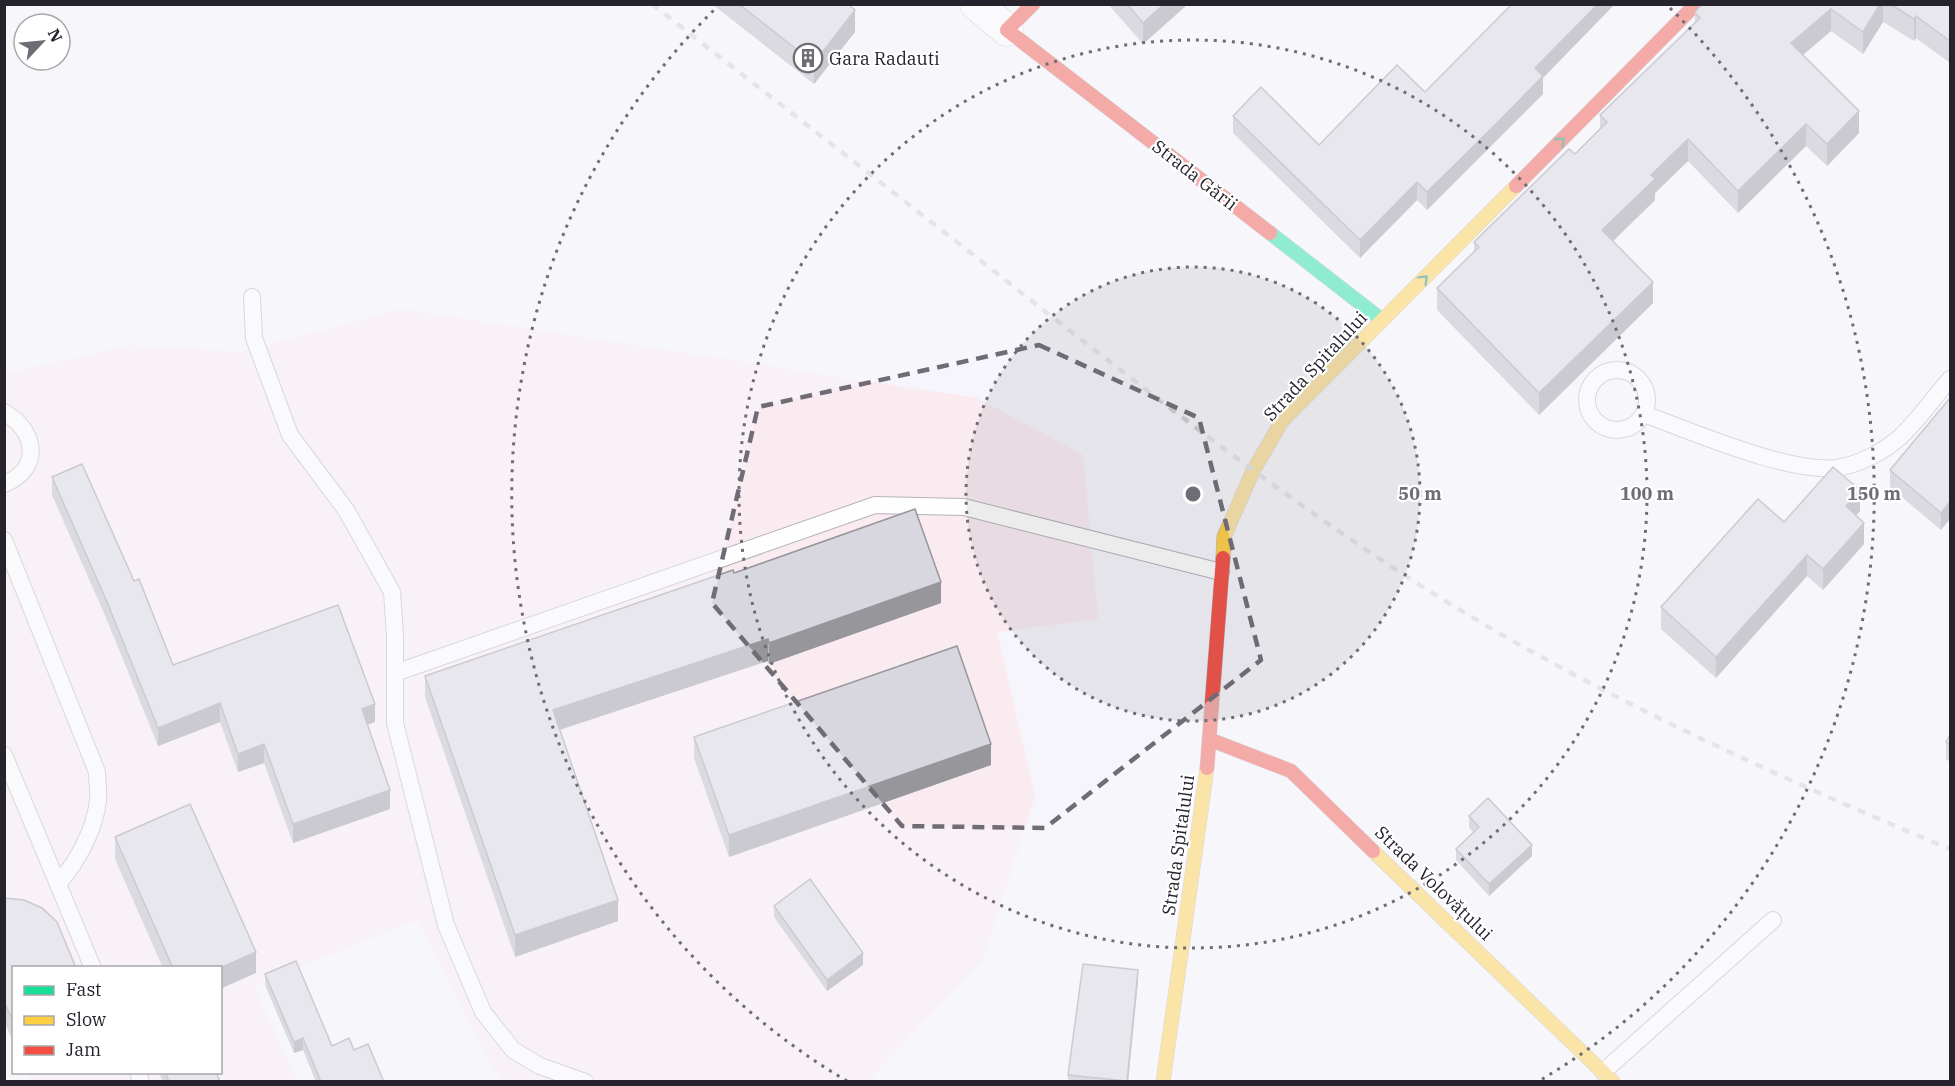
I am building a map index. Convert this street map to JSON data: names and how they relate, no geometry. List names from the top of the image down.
{
  "streets": {
    "main road": ["Strada Gării", "Strada Spitalului", "Strada Volovățului"]
  },
  "crossings": [
    ["Strada Gării", "Strada Spitalului"],
    ["Strada Spitalului", "Strada Volovățului"]
  ],
  "one_way": ["Strada Spitalului"],
  "places": {
    "building": ["Gara Radauti"]
  },
  "legend": ["Fast", "Slow", "Jam"],
  "north": "top right",
  "rings": ["50 m", "100 m", "150 m"]
}
